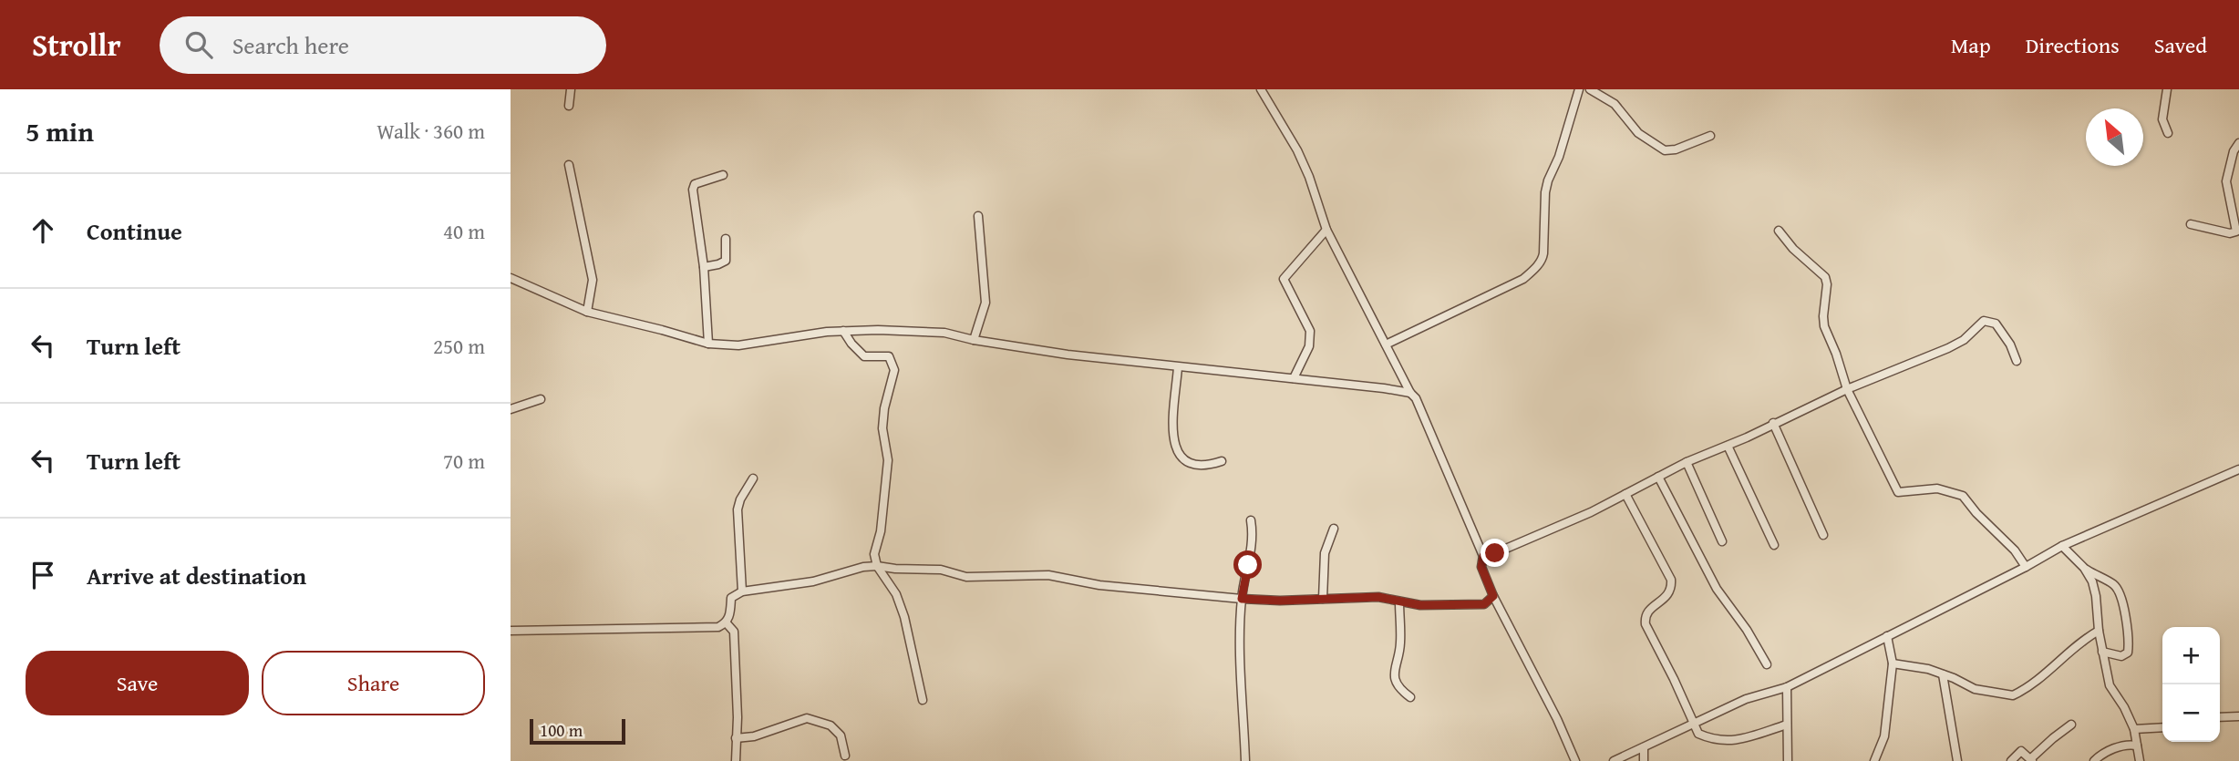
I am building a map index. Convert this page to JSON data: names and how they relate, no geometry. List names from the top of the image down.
{
  "scale_bar": "100 m",
  "north": "top left",
  "page": {
    "header": "Strollr",
    "search": "Search here",
    "nav": ["Map", "Directions", "Saved"],
    "heading": ["5 min", "Walk · 360 m"],
    "list": [
      ["Continue", "40 m"],
      ["Turn left", "250 m"],
      ["Turn left", "70 m"],
      "Arrive at destination"
    ],
    "map_buttons": ["+", "−"],
    "buttons": ["Save", "Share"],
    "scale": "100 m"
  }
}
